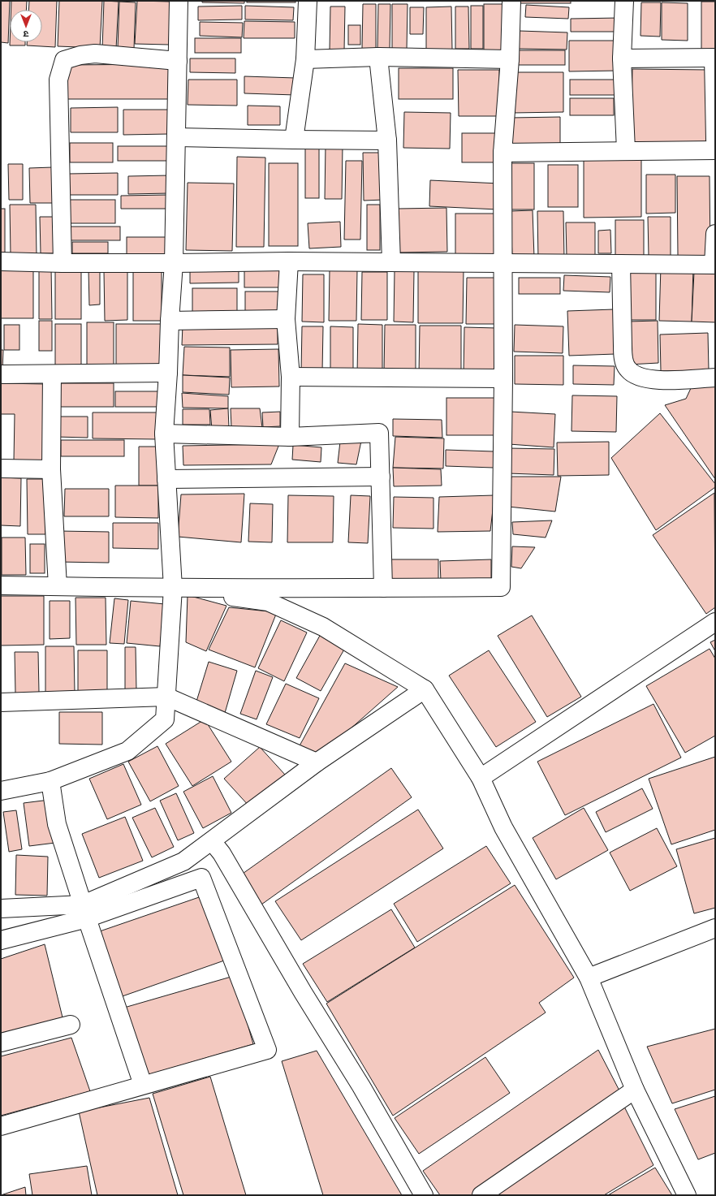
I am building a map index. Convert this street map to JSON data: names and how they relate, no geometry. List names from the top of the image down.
{
  "north": "bottom"
}
